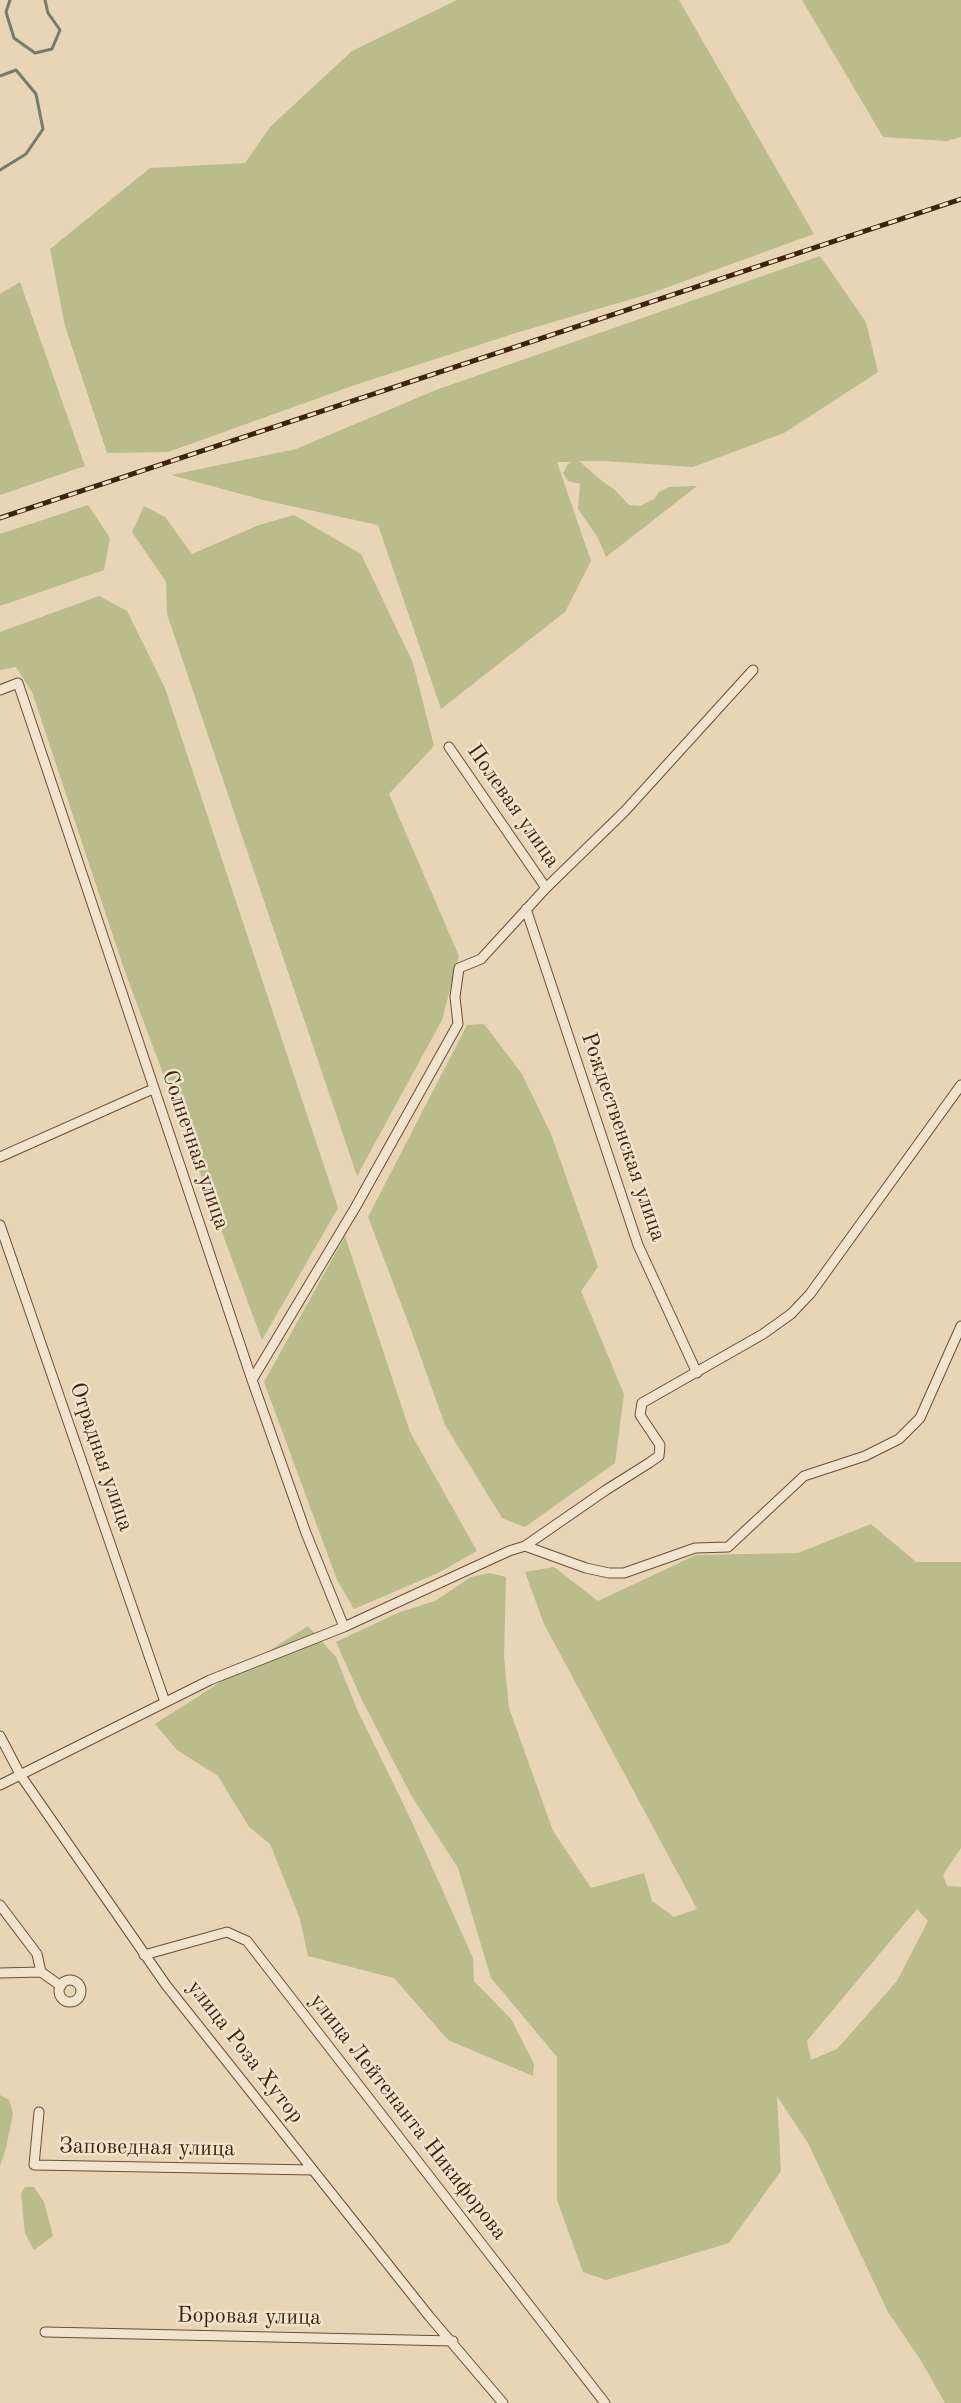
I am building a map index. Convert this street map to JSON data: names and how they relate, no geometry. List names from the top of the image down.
{
  "streets": {
    "street": [
      "Полевая улица",
      "Рождественская улица",
      "Солнечная улица",
      "Отрадная улица",
      "улица Роза Хутор",
      "улица Лейтенанта Никифорова",
      "Заповедная улица",
      "Боровая улица"
    ]
  },
  "crossings": [
    ["улица Роза Хутор", "улица Лейтенанта Никифорова"],
    ["улица Роза Хутор", "Заповедная улица"],
    ["улица Роза Хутор", "Боровая улица"]
  ]
}
